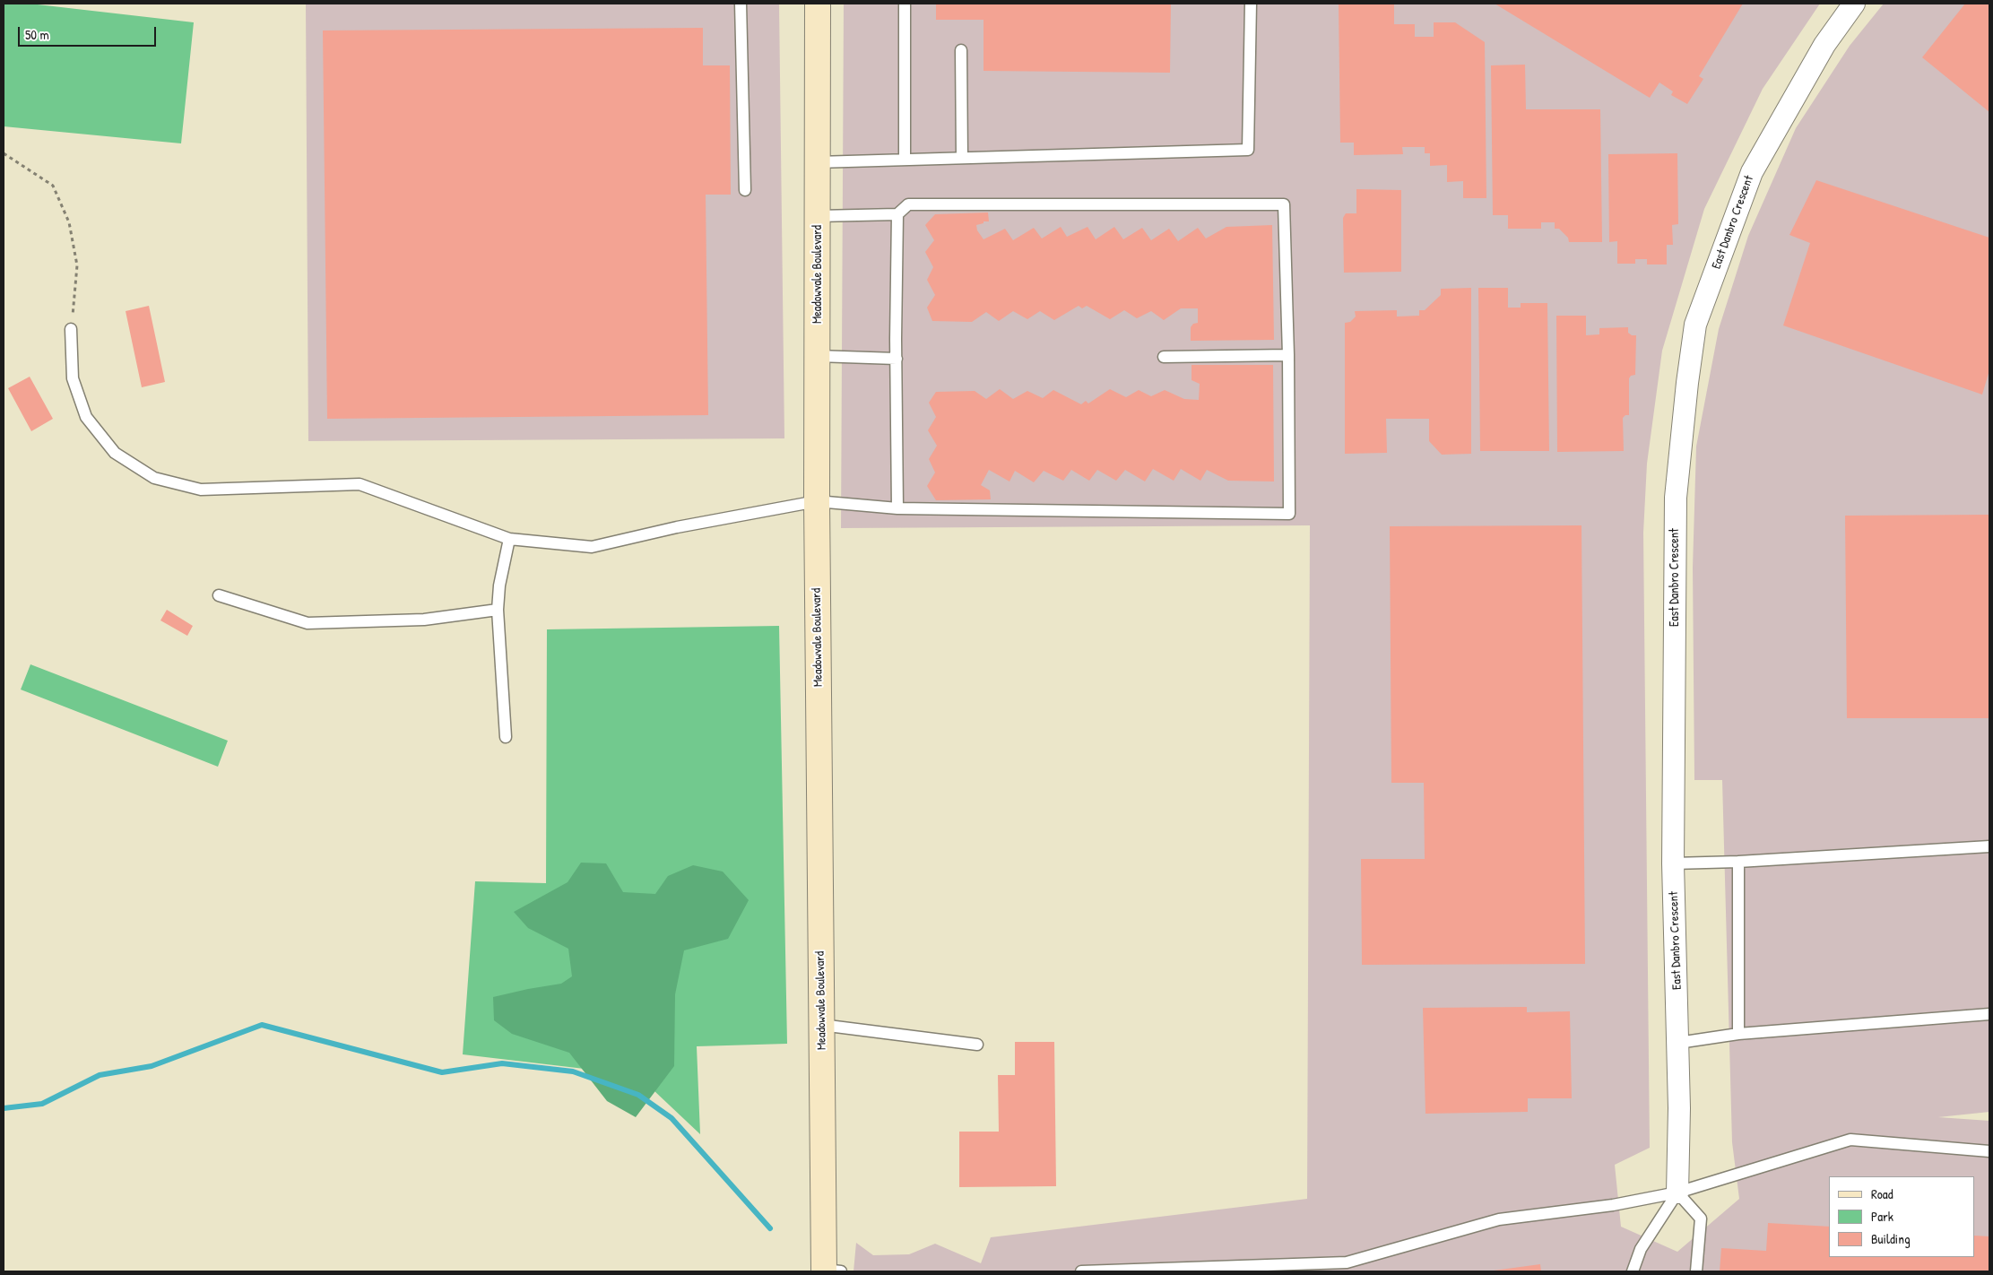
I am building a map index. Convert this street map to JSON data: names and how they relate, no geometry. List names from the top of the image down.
{
  "streets": {
    "main road": ["Meadowvale Boulevard"],
    "street": ["East Danbro Crescent"]
  },
  "legend": ["Road", "Park", "Building"],
  "scale_bar": "50 m"
}
